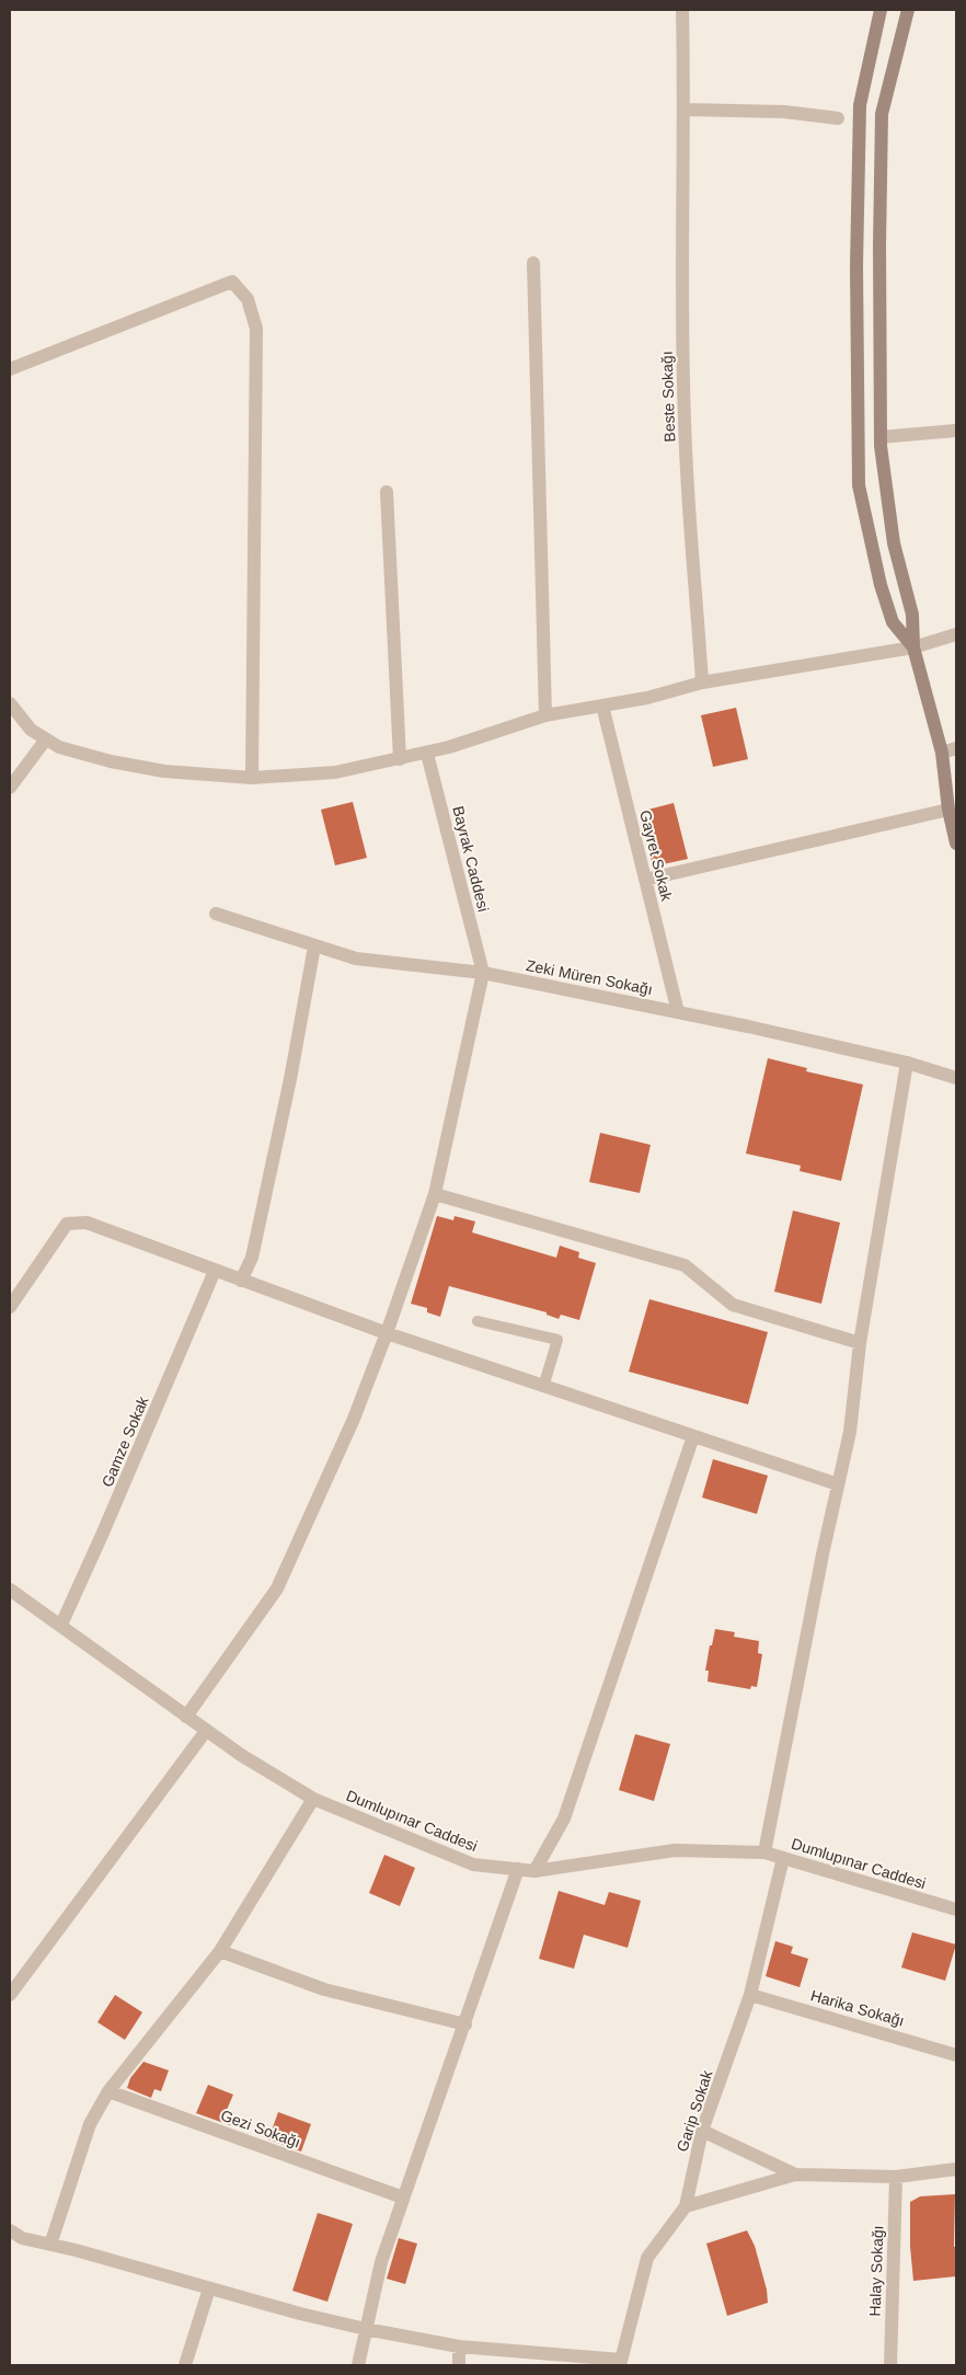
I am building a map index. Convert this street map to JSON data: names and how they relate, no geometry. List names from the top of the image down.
{
  "streets": {
    "street": [
      "Beste Sokağı",
      "Gayret Sokak",
      "Bayrak Caddesi",
      "Zeki Müren Sokağı",
      "Gamze Sokak",
      "Dumlupınar Caddesi",
      "Harika Sokağı",
      "Garip Sokak",
      "Gezi Sokağı",
      "Halay Sokağı"
    ]
  },
  "crossings": [
    ["Gayret Sokak", "Zeki Müren Sokağı"],
    ["Bayrak Caddesi", "Zeki Müren Sokağı"],
    ["Gamze Sokak", "Dumlupınar Caddesi"],
    ["Dumlupınar Caddesi", "Garip Sokak"],
    ["Harika Sokağı", "Garip Sokak"]
  ]
}
